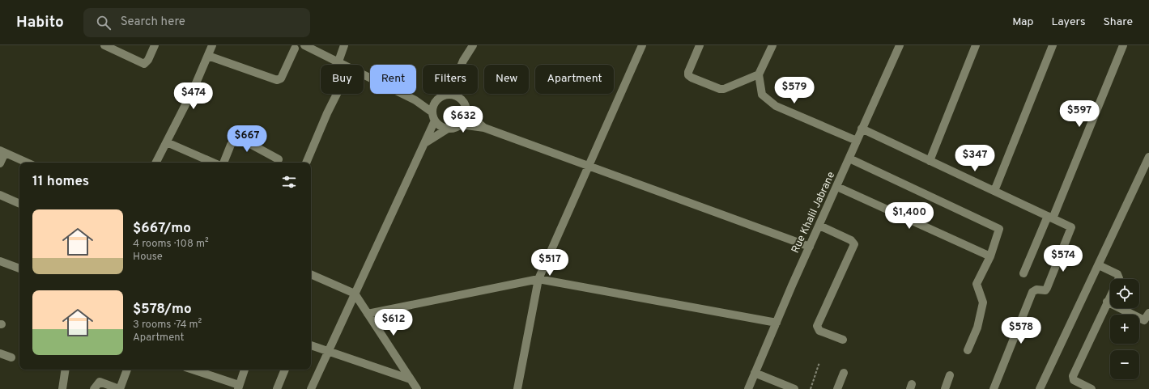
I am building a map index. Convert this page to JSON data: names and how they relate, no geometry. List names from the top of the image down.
{
  "streets": {
    "street": ["Rue Khalil Jabrane"]
  },
  "page": {
    "header": "Habito",
    "search": "Search here",
    "nav": ["Map", "Layers", "Share"],
    "chip": [
      "Buy",
      "Rent",
      "Filters",
      "New",
      "Apartment"
    ],
    "price": [
      "$579",
      "$474",
      "$597",
      "$632",
      "$667",
      "$347",
      "$1,400",
      "$574",
      "$517",
      "$612",
      "$578"
    ],
    "heading": "11 homes",
    "list": [
      {
        "name": "$667/mo",
        "note": "4 rooms · 108 m² · House"
      },
      {
        "name": "$578/mo",
        "note": "3 rooms · 74 m² · Apartment"
      }
    ],
    "map_buttons": ["+", "−"]
  }
}
